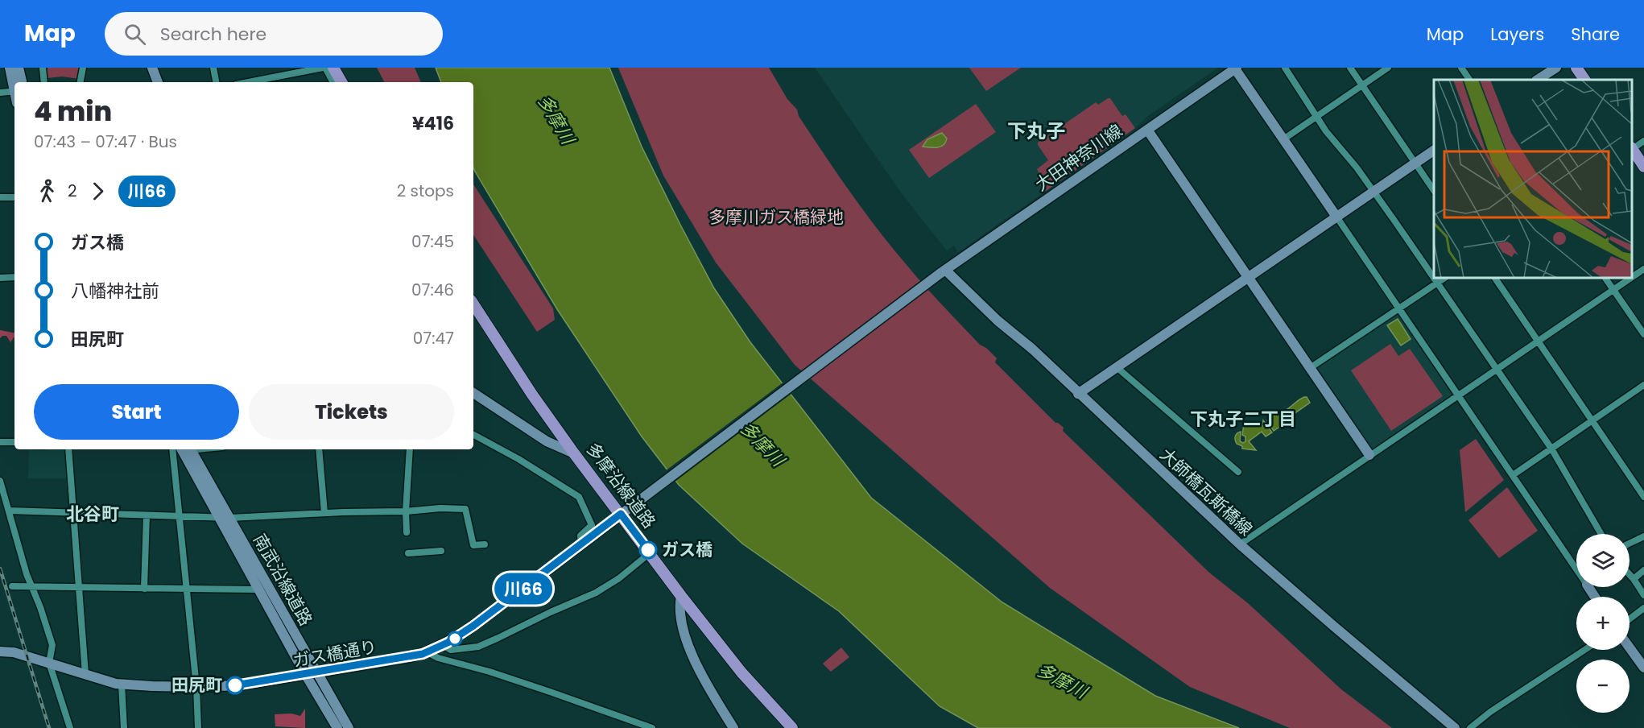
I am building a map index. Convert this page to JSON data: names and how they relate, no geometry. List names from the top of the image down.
{
  "streets": {
    "main road": ["多摩沿線道路"],
    "street": [
      "大田神奈川線",
      "大師橋瓦斯橋線",
      "南武沿線道路",
      "ガス橋通り"
    ]
  },
  "crossings": [
    ["大田神奈川線", "大師橋瓦斯橋線"],
    ["大田神奈川線", "ガス橋通り"],
    ["多摩沿線道路", "ガス橋通り"],
    ["大師橋瓦斯橋線", "ガス橋通り"],
    ["南武沿線道路", "ガス橋通り"]
  ],
  "districts": ["下丸子", "下丸子二丁目", "北谷町"],
  "water": ["多摩川"],
  "parks": ["多摩川ガス橋緑地"],
  "places": ["ガス橋", "田尻町"],
  "lines": ["bus line 川66"],
  "page": {
    "header": "Map",
    "search": "Search here",
    "nav": ["Map", "Layers", "Share"],
    "on_map": "川66",
    "heading": ["4 min", "07:43 – 07:47 · Bus", "¥416"],
    "legs": ["2", "川66", "2 stops"],
    "list": [
      {
        "name": "ガス橋",
        "value": "07:45"
      },
      {
        "name": "八幡神社前",
        "value": "07:46"
      },
      {
        "name": "田尻町",
        "value": "07:47"
      }
    ],
    "buttons": ["Start", "Tickets"],
    "map_buttons": ["+", "−"]
  }
}
